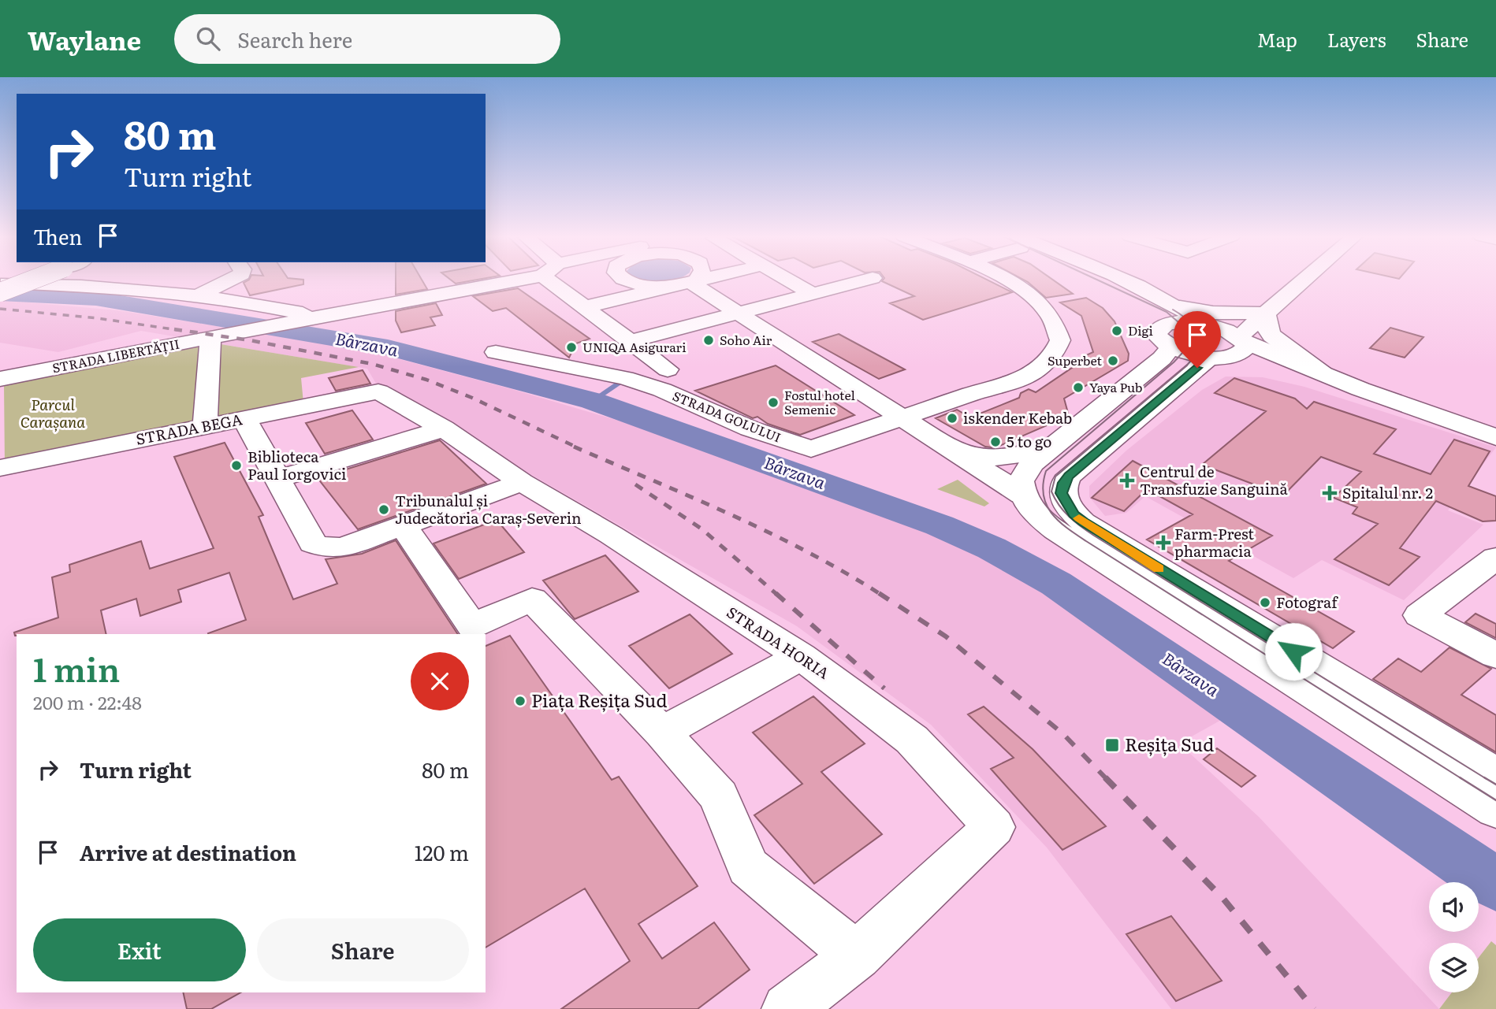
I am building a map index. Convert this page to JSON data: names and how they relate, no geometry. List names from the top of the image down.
{
  "streets": {
    "street": [
      "STRADA LIBERTĂȚII",
      "STRADA GOLULUI",
      "STRADA BEGA",
      "STRADA HORIA"
    ]
  },
  "crossings": [
    ["STRADA BEGA", "STRADA HORIA"]
  ],
  "water": ["Bârzava"],
  "parks": ["Parcul Carașana"],
  "places": {
    "other": [
      "Digi",
      "Soho Air",
      "UNIQA Asigurari",
      "Superbet",
      "Yaya Pub",
      "Fostul hotel Semenic",
      "iskender Kebab",
      "5 to go",
      "Biblioteca Paul Iorgovici",
      "Tribunalul și Judecătoria Caraș-Severin",
      "Fotograf",
      "Piața Reșița Sud"
    ],
    "health": ["Centrul de Transfuzie Sanguină", "Spitalul nr. 2", "Farm-Prest pharmacia"],
    "transit": ["Reșița Sud"]
  },
  "page": {
    "header": "Waylane",
    "search": "Search here",
    "nav": ["Map", "Layers", "Share"],
    "turn": ["80 m", "Turn right"],
    "then": "Then",
    "heading": ["1 min", "200 m · 22:48"],
    "list": [
      {
        "name": "Turn right",
        "value": "80 m"
      },
      {
        "name": "Arrive at destination",
        "value": "120 m"
      }
    ],
    "buttons": ["Exit", "Share"]
  }
}
